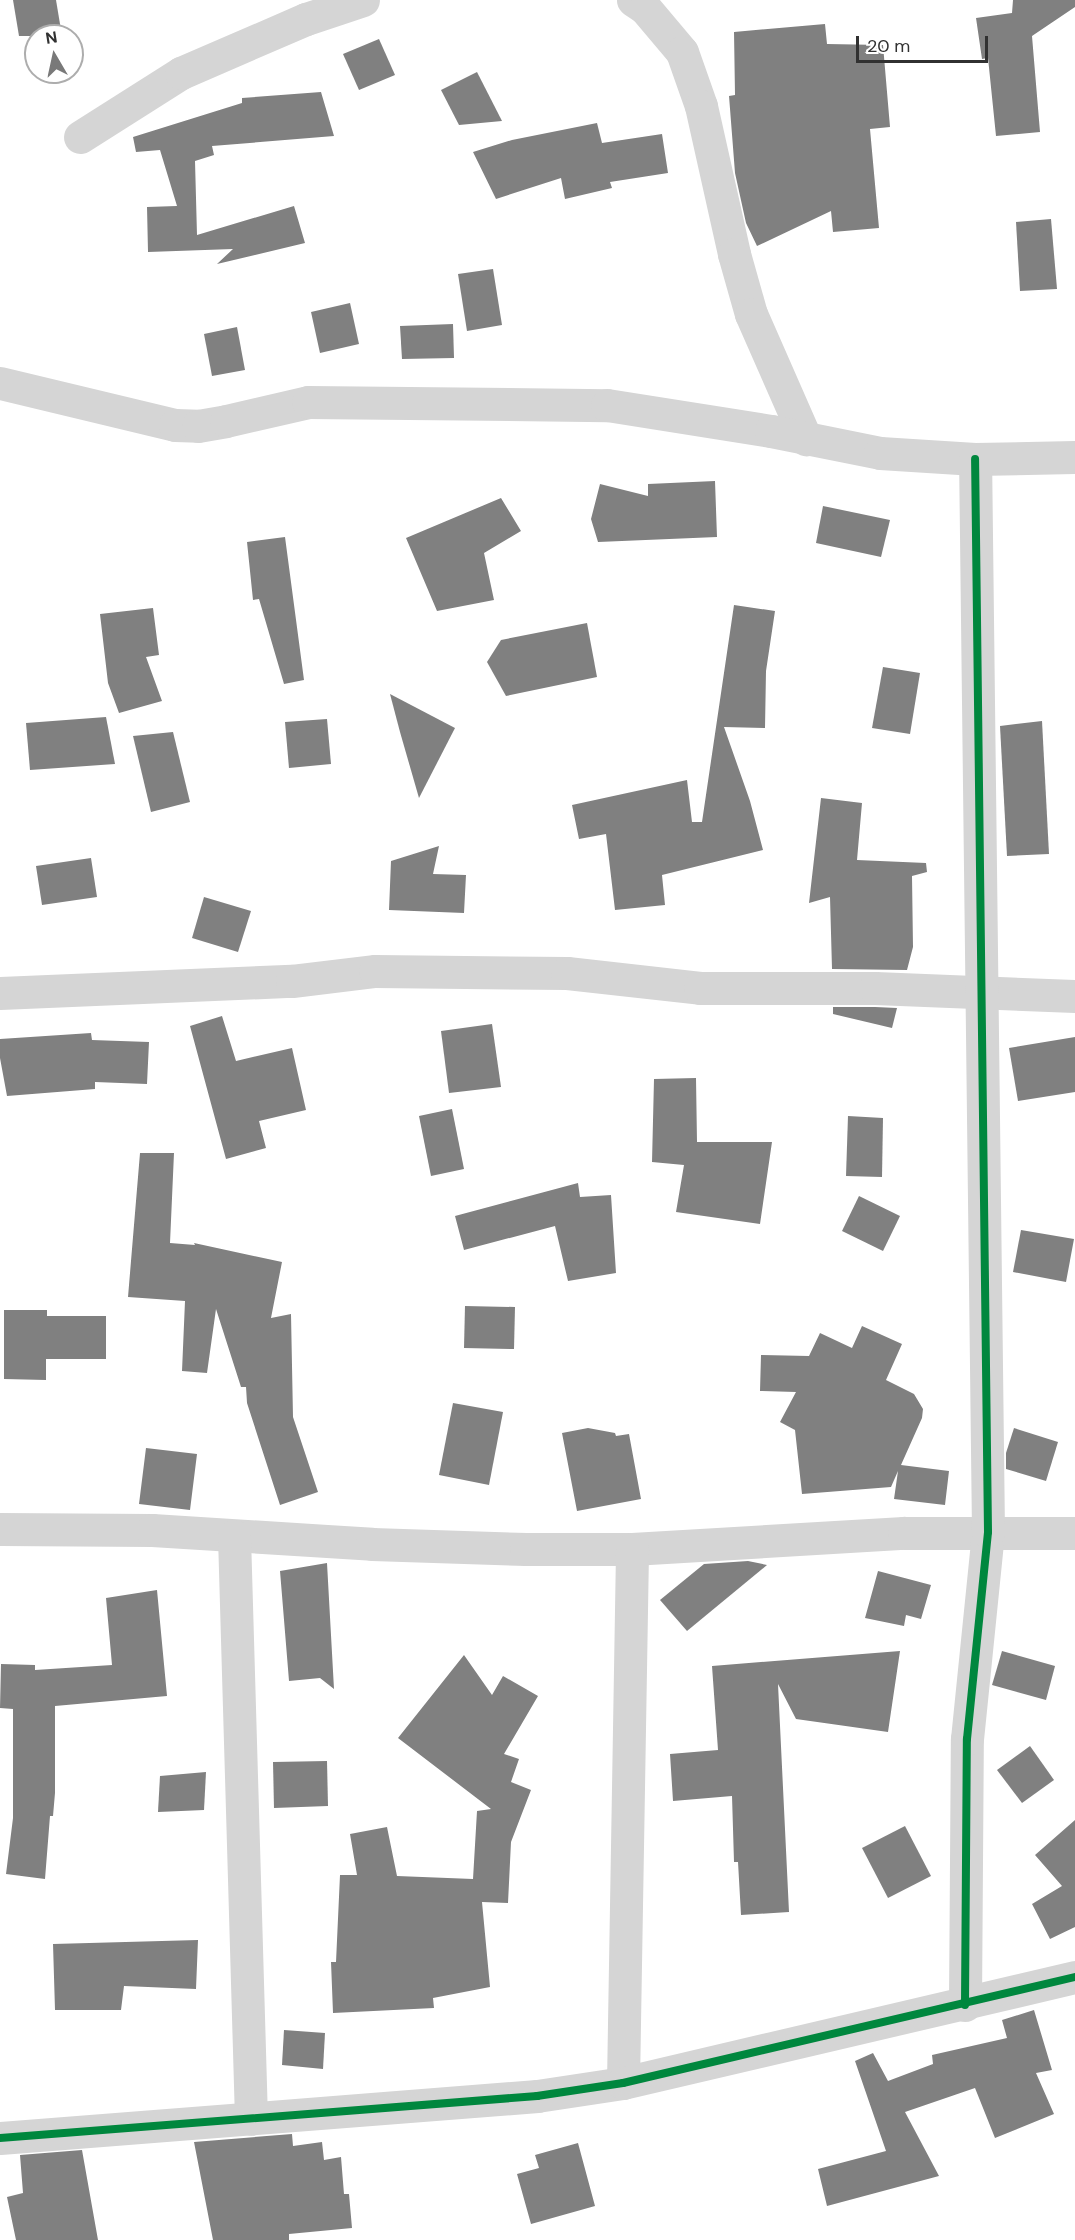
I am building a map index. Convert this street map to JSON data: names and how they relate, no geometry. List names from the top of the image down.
{
  "scale_bar": "20 m",
  "north": "top"
}
